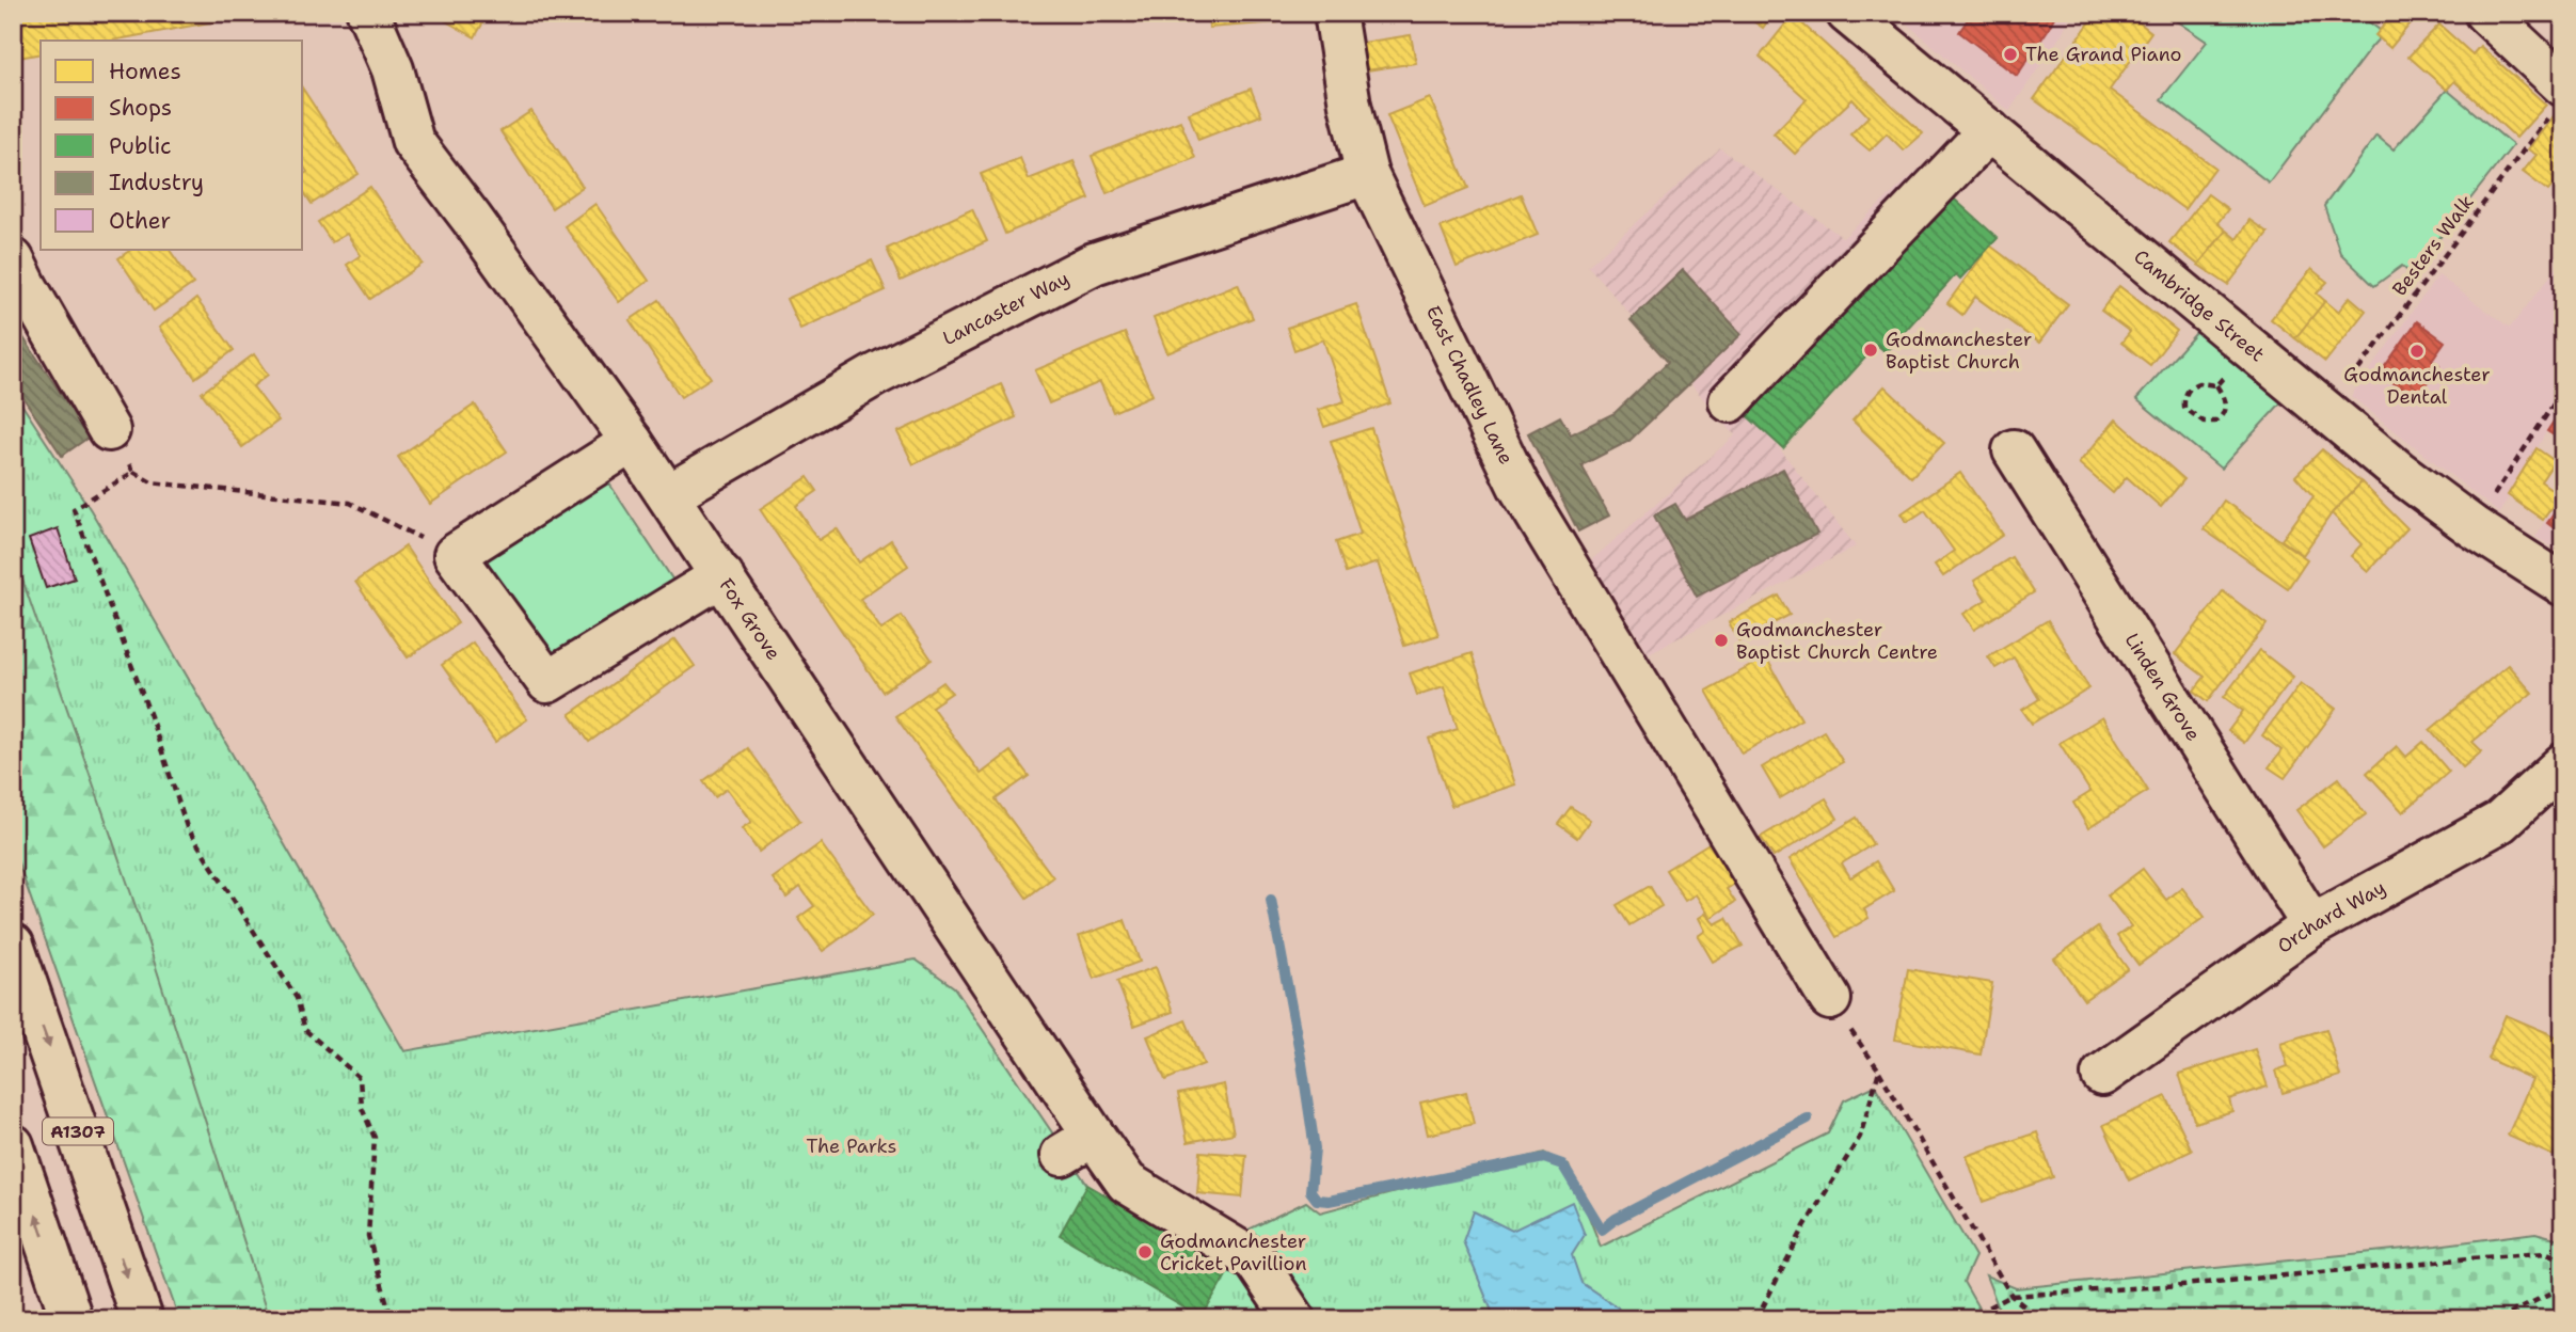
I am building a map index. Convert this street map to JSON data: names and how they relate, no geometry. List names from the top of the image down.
{
  "streets": {
    "street": [
      "Cambridge Street",
      "Lancaster Way",
      "East Chadley Lane",
      "Fox Grove",
      "Linden Grove",
      "Orchard Way",
      "A1307"
    ],
    "path": ["Besters Walk"]
  },
  "crossings": [
    ["Besters Walk", "Cambridge Street"],
    ["Lancaster Way", "East Chadley Lane"],
    ["Lancaster Way", "Fox Grove"],
    ["Linden Grove", "Orchard Way"]
  ],
  "parks": ["The Parks"],
  "places": [
    "The Grand Piano",
    "Godmanchester Baptist Church",
    "Godmanchester Dental",
    "Godmanchester Baptist Church Centre",
    "Godmanchester Cricket Pavillion"
  ],
  "legend": [
    "Homes",
    "Shops",
    "Public",
    "Industry",
    "Other"
  ]
}
